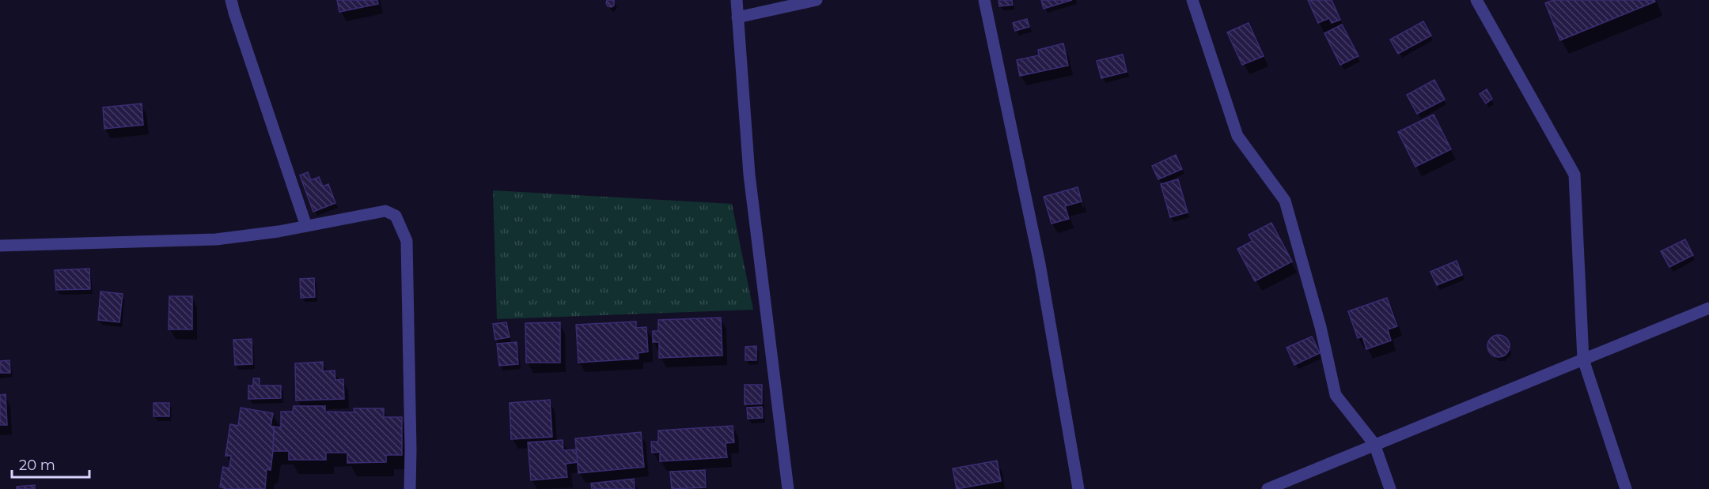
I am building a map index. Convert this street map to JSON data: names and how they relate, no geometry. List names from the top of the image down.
{
  "scale_bar": "20 m"
}
